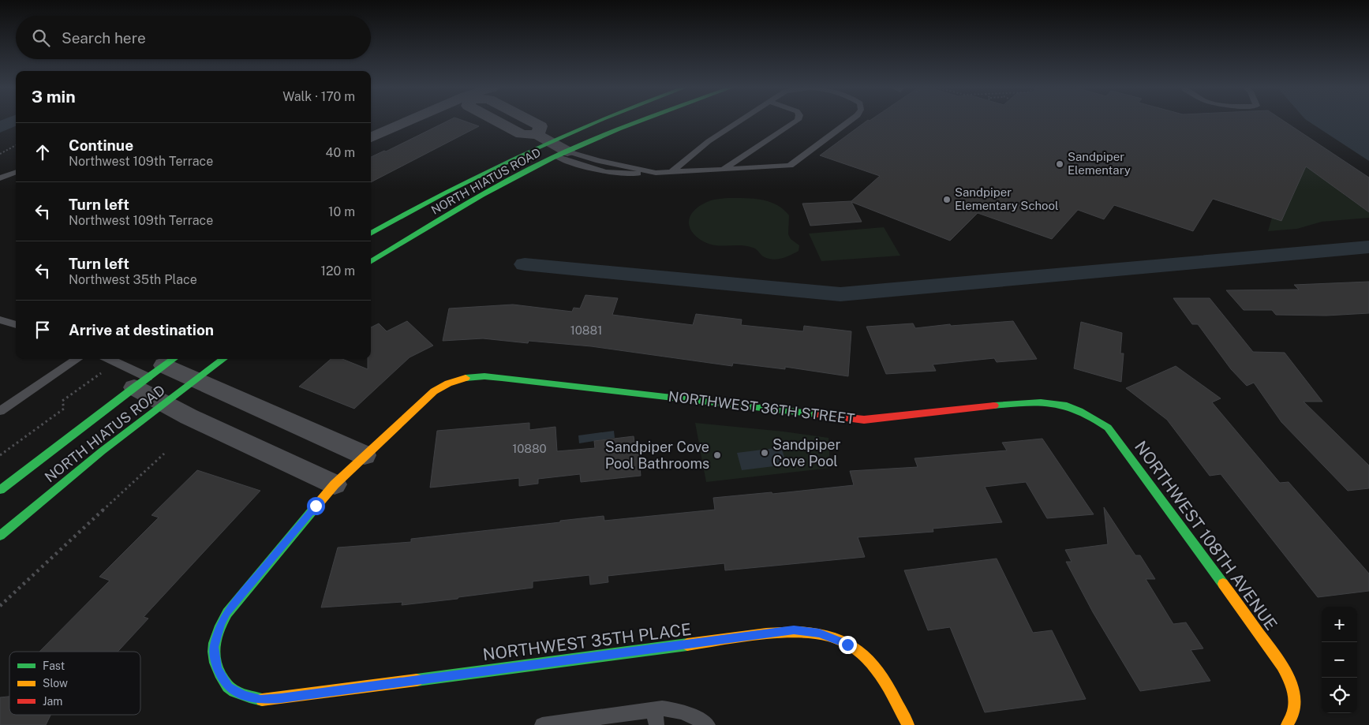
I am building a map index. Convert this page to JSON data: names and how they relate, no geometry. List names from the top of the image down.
{
  "streets": {
    "street": [
      "NORTH HIATUS ROAD",
      "NORTHWEST 36TH STREET",
      "NORTHWEST 108TH AVENUE",
      "NORTHWEST 35TH PLACE"
    ]
  },
  "crossings": [
    ["NORTHWEST 36TH STREET", "NORTHWEST 108TH AVENUE"],
    ["NORTHWEST 36TH STREET", "NORTHWEST 35TH PLACE"]
  ],
  "places": [
    "Sandpiper Elementary",
    "Sandpiper Elementary School",
    "Sandpiper Cove Pool",
    "Sandpiper Cove Pool Bathrooms"
  ],
  "house_numbers": ["10881", "10880"],
  "legend": ["Fast", "Slow", "Jam"],
  "page": {
    "search": "Search here",
    "heading": ["3 min", "Walk · 170 m"],
    "list": [
      ["Continue", "Northwest 109th Terrace", "40 m"],
      ["Turn left", "Northwest 109th Terrace", "10 m"],
      ["Turn left", "Northwest 35th Place", "120 m"],
      "Arrive at destination"
    ],
    "map_buttons": ["+", "−"]
  }
}
